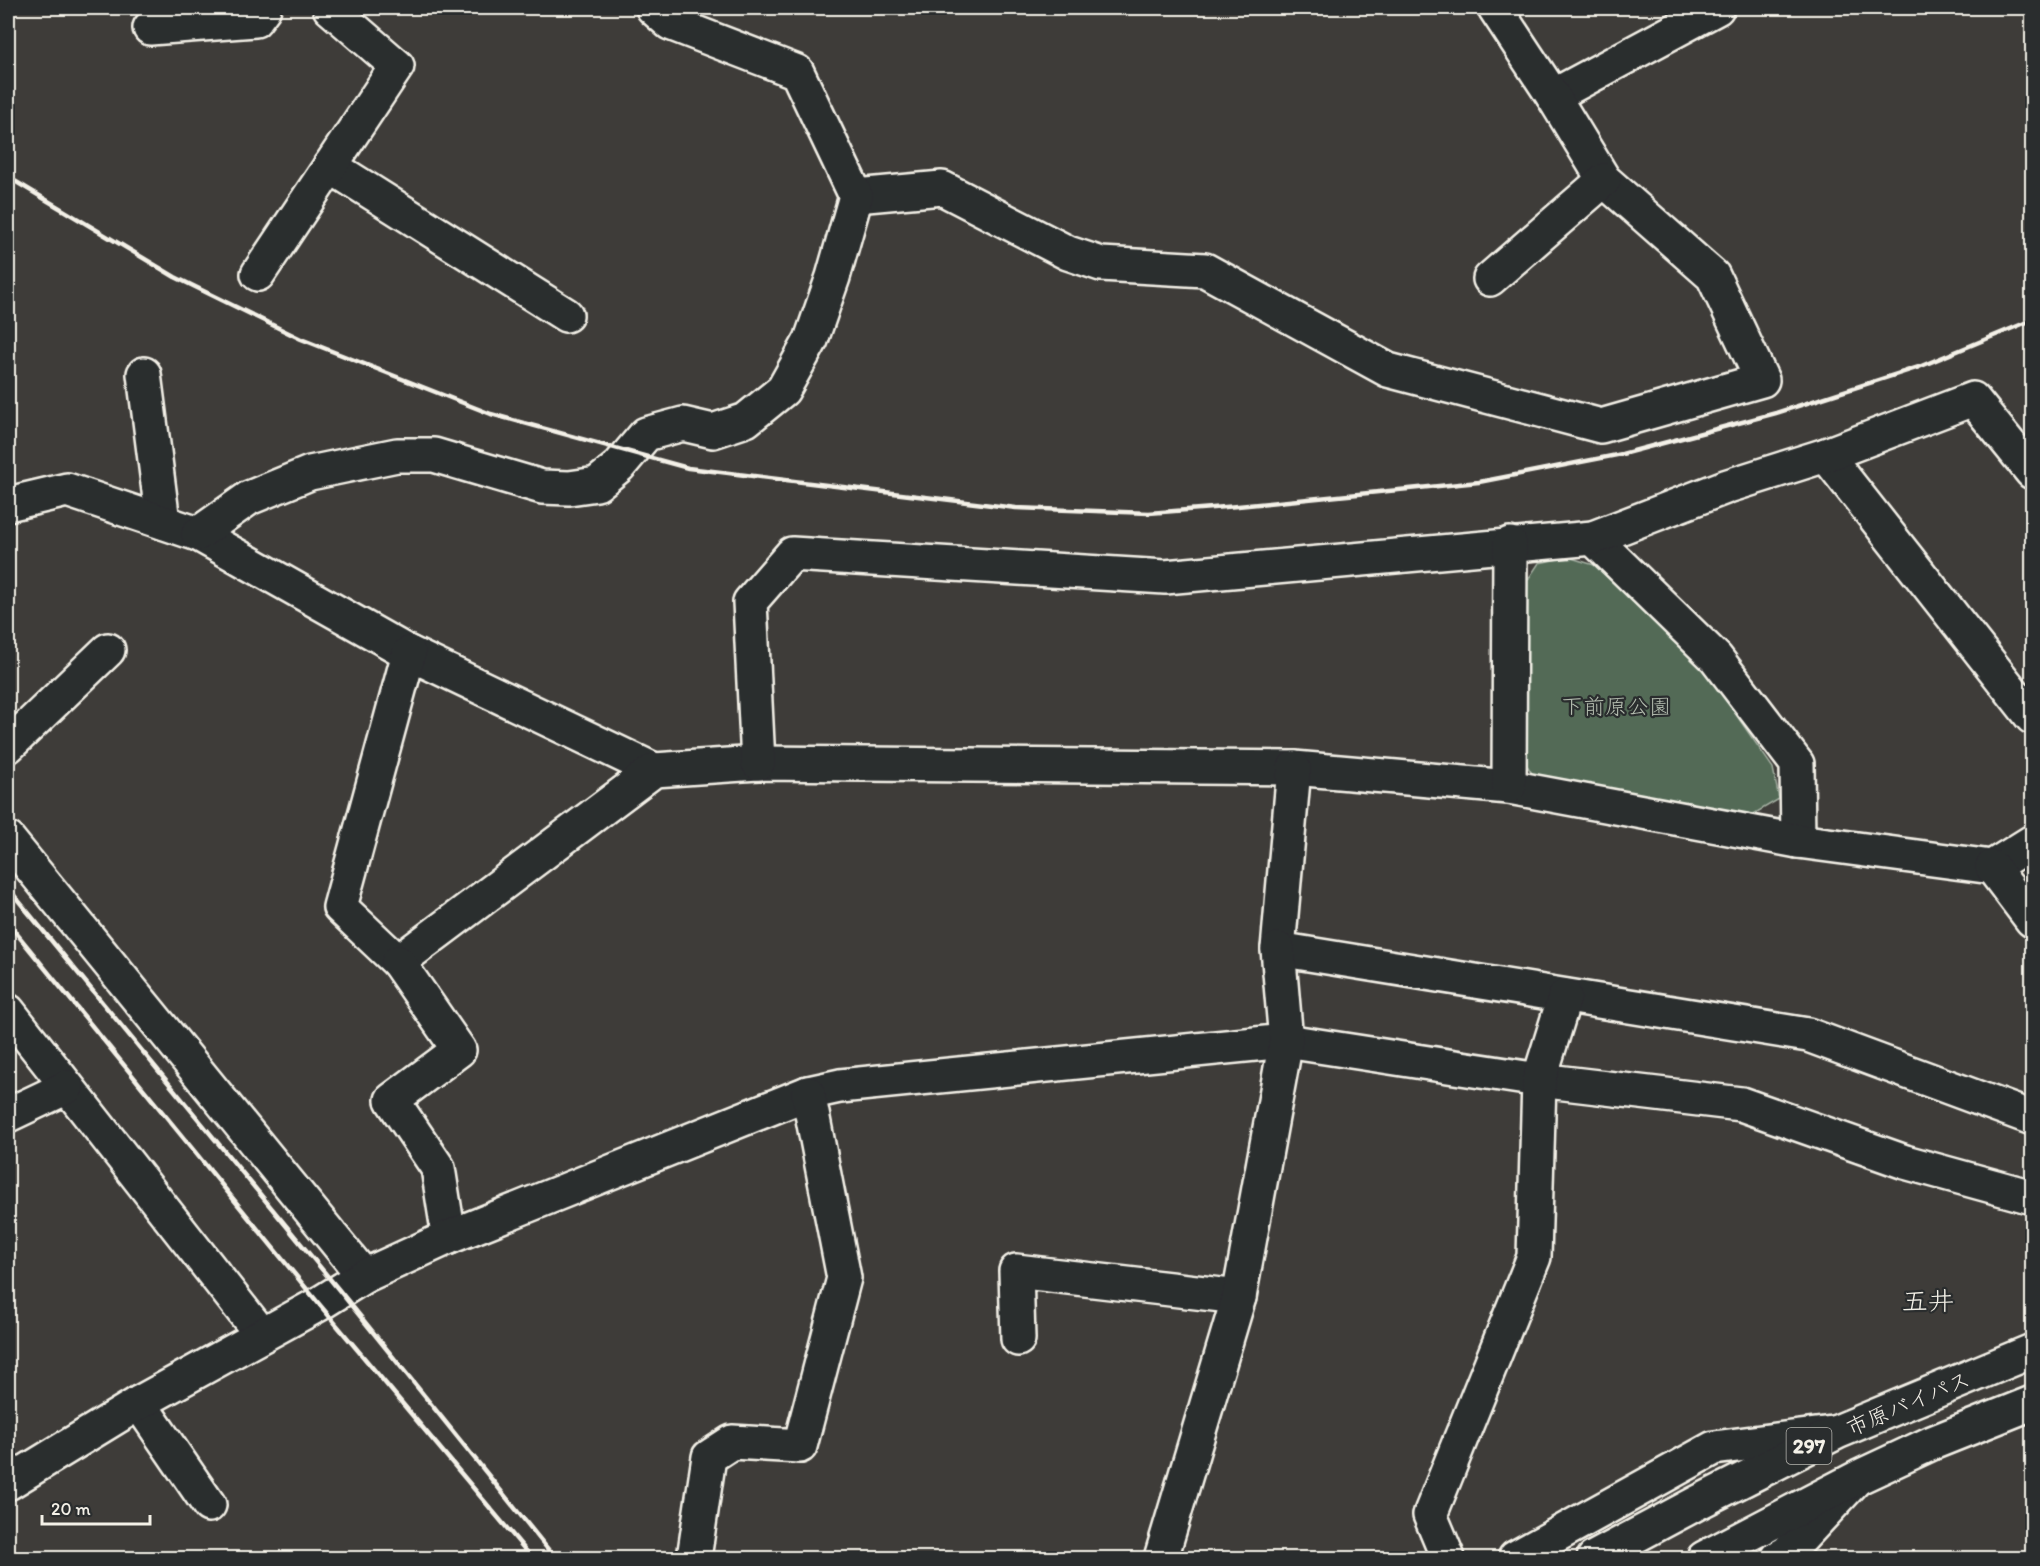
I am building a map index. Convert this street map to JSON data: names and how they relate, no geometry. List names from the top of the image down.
{
  "streets": {
    "main road": ["市原バイパス", "297"]
  },
  "districts": ["五井"],
  "parks": ["下前原公園"],
  "scale_bar": "20 m"
}
